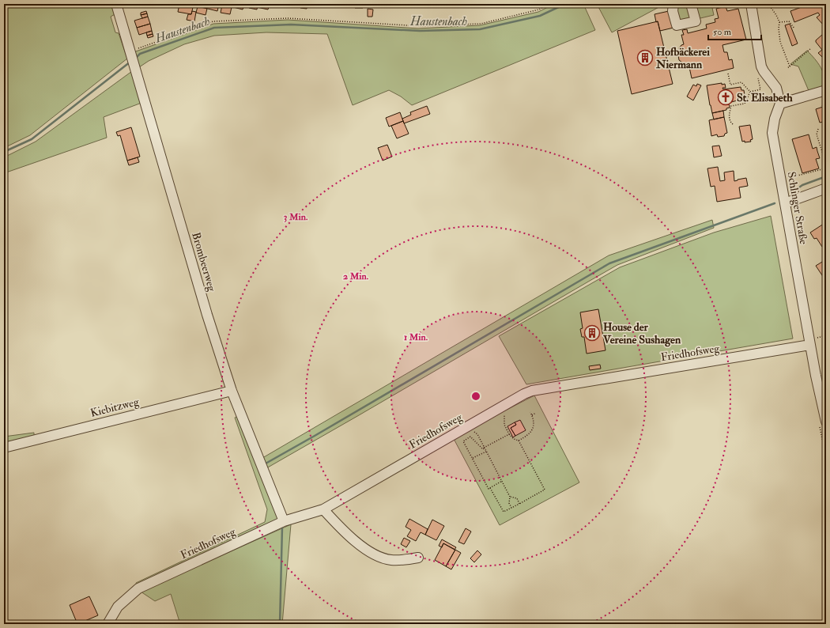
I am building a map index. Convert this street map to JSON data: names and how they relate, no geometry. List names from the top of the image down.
{
  "streets": {
    "street": [
      "Schlinger Straße",
      "Brombeerweg",
      "Friedhofsweg",
      "Kiebitzweg"
    ]
  },
  "crossings": [
    ["Schlinger Straße", "Friedhofsweg"],
    ["Brombeerweg", "Friedhofsweg"],
    ["Brombeerweg", "Kiebitzweg"]
  ],
  "water": ["Haustenbach"],
  "places": {
    "building": ["Hofbäckerei Niermann", "House der Vereine Sushagen"],
    "church": ["St. Elisabeth"]
  },
  "scale_bar": "50 m",
  "rings": ["3 Min.", "2 Min.", "1 Min."]
}
